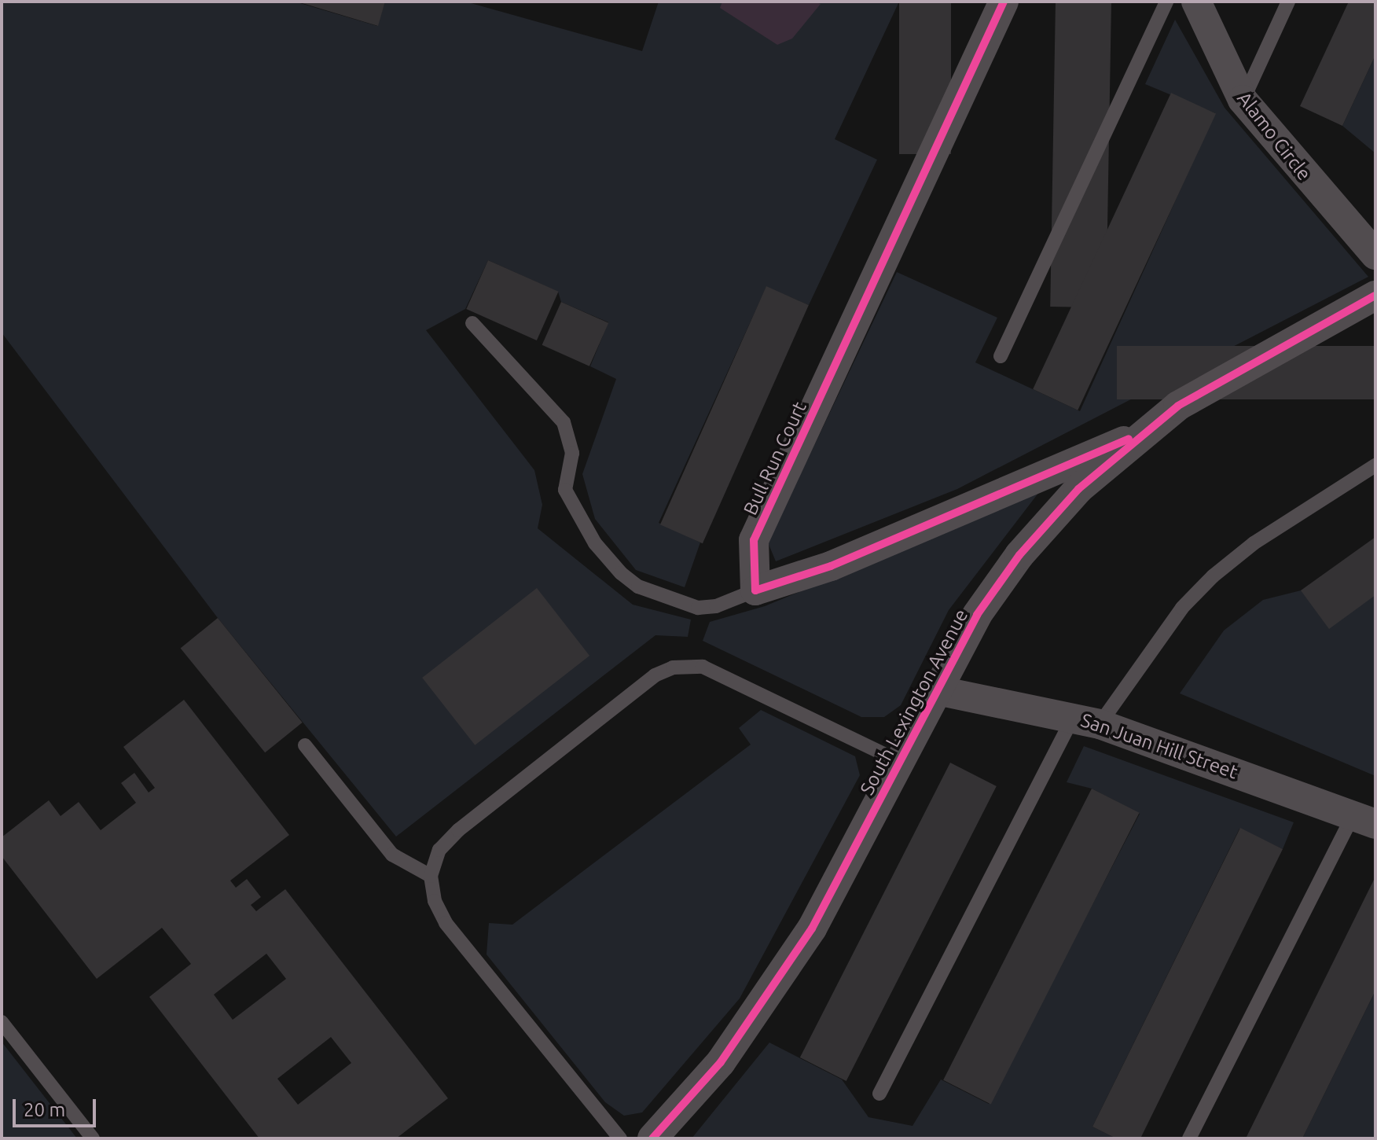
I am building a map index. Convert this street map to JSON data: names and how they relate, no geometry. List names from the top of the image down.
{
  "streets": {
    "street": [
      "Alamo Circle",
      "Bull Run Court",
      "South Lexington Avenue",
      "San Juan Hill Street"
    ]
  },
  "crossings": [
    ["South Lexington Avenue", "San Juan Hill Street"]
  ],
  "scale_bar": "20 m"
}
